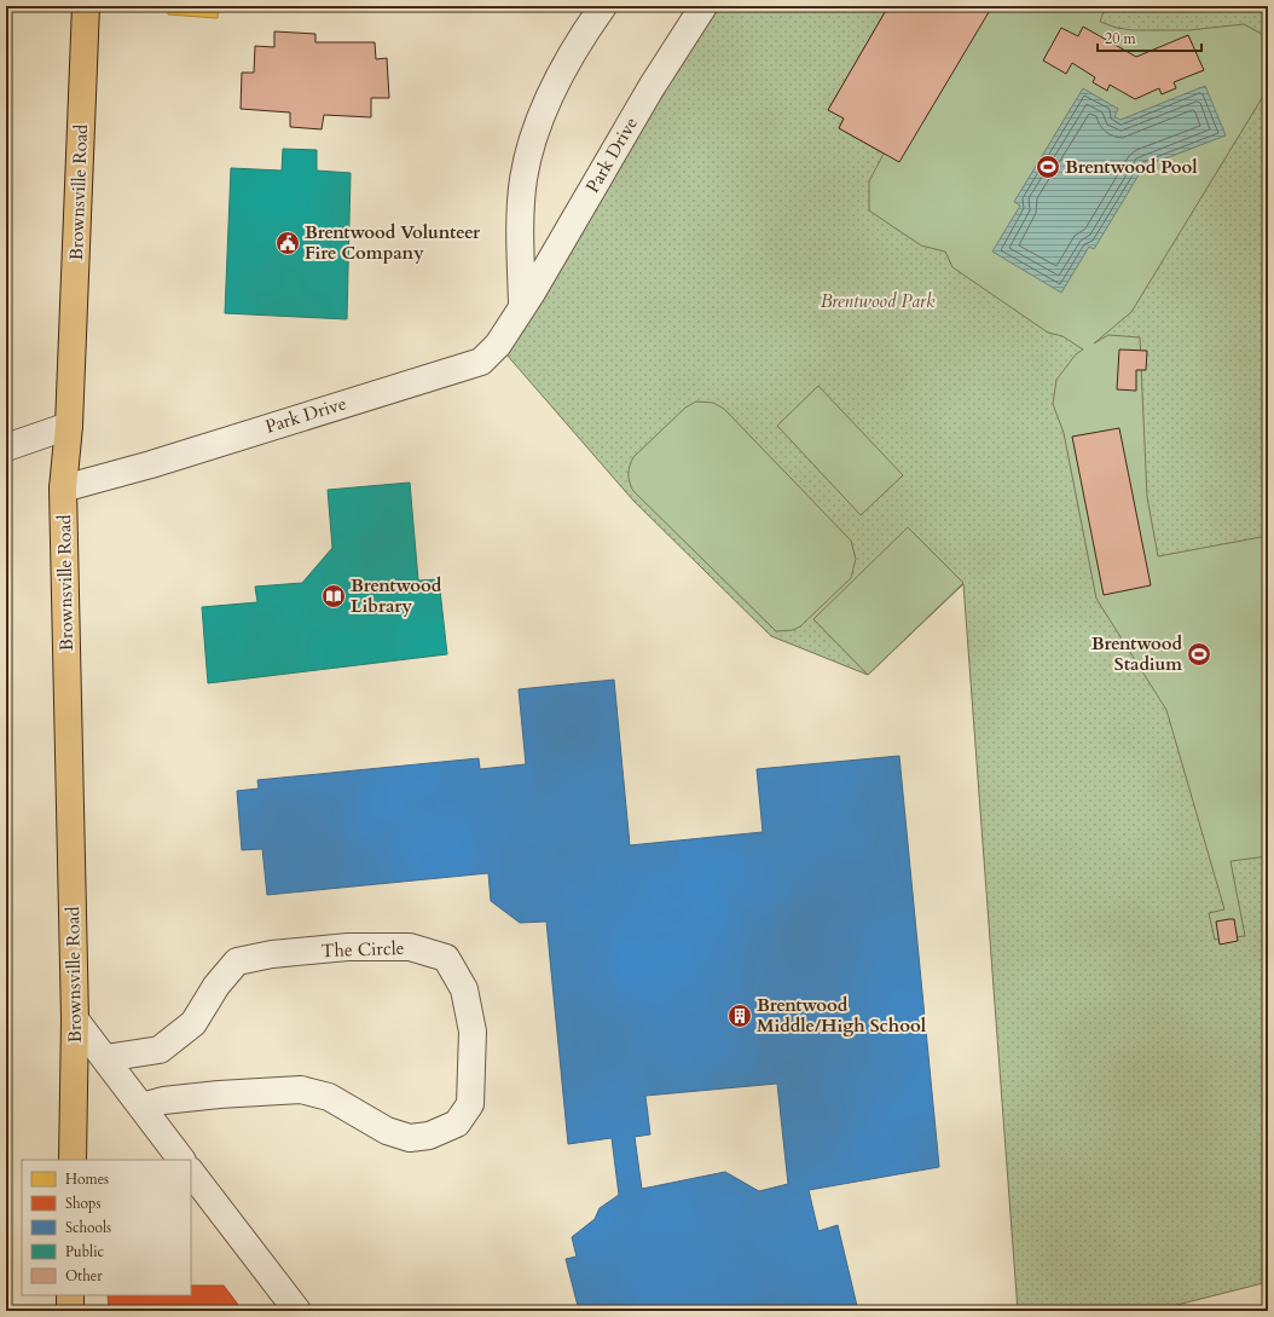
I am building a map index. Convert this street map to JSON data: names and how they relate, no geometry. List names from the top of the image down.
{
  "streets": {
    "main road": ["Brownsville Road"],
    "street": ["Park Drive", "The Circle"]
  },
  "crossings": [
    ["Park Drive", "Brownsville Road"]
  ],
  "parks": ["Brentwood Park"],
  "places": {
    "sports": ["Brentwood Pool", "Brentwood Stadium"],
    "public building": ["Brentwood Volunteer Fire Company"],
    "library": ["Brentwood Library"],
    "building": ["Brentwood Middle/High School"]
  },
  "legend": [
    "Homes",
    "Shops",
    "Schools",
    "Public",
    "Other"
  ],
  "scale_bar": "20 m"
}
